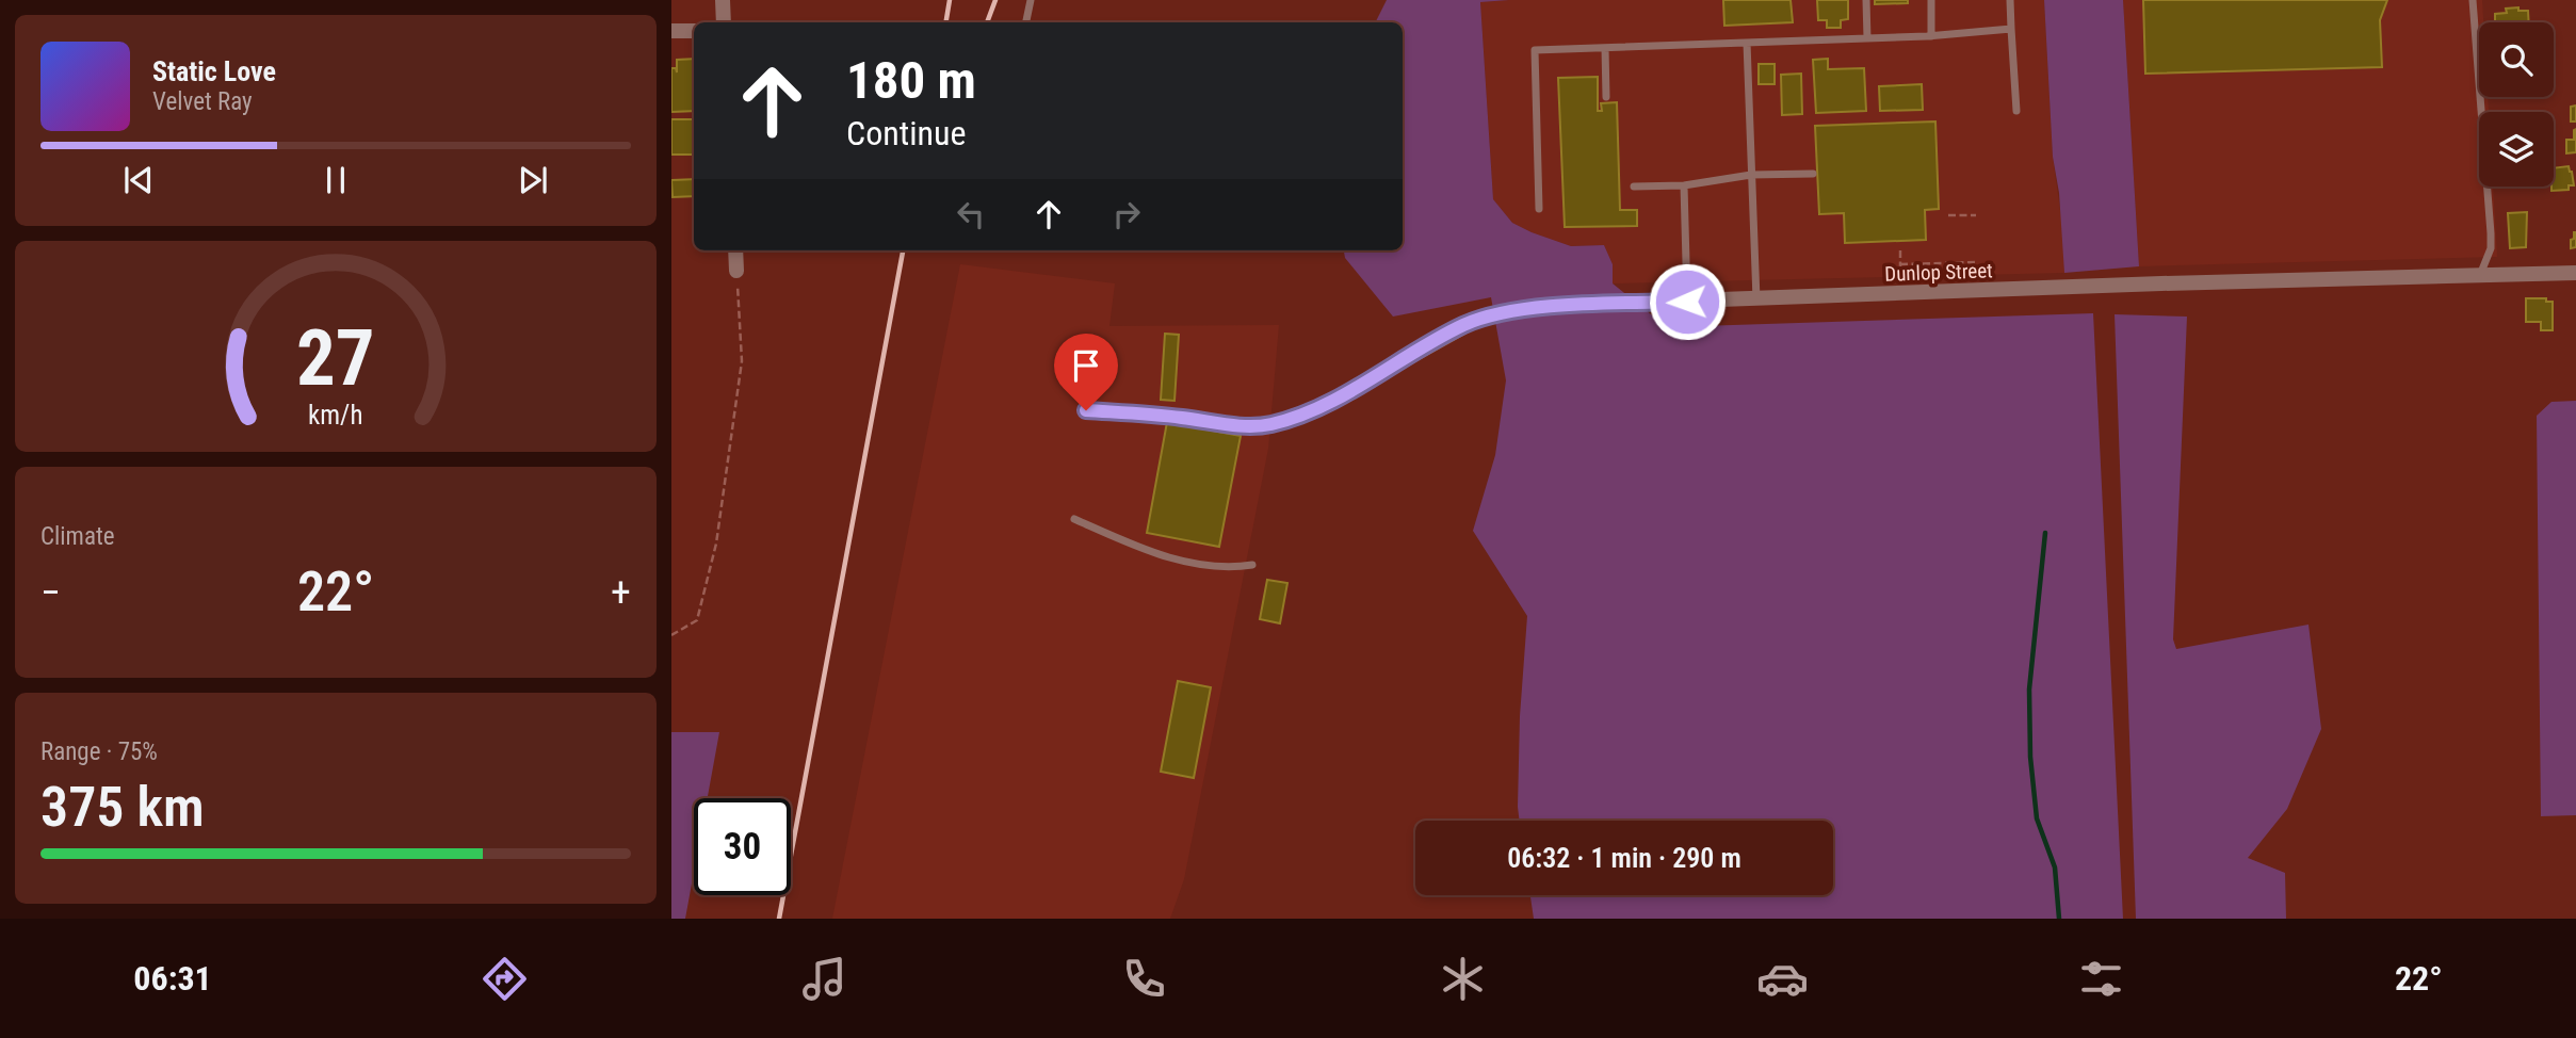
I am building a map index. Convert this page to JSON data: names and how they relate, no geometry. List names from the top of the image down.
{
  "streets": {
    "street": ["Dunlop Street"]
  },
  "page": {
    "turn": ["180 m", "Continue"],
    "song": ["Static Love", "Velvet Ray"],
    "tile": [
      "Climate",
      ["Range · 75%", "375 km"]
    ],
    "heat": ["−", "22°", "+"],
    "limit": "30",
    "trip": "06:32 · 1 min · 290 m",
    "tabs": ["06:31", "22°"],
    "gauge": ["27", "km/h"]
  }
}
